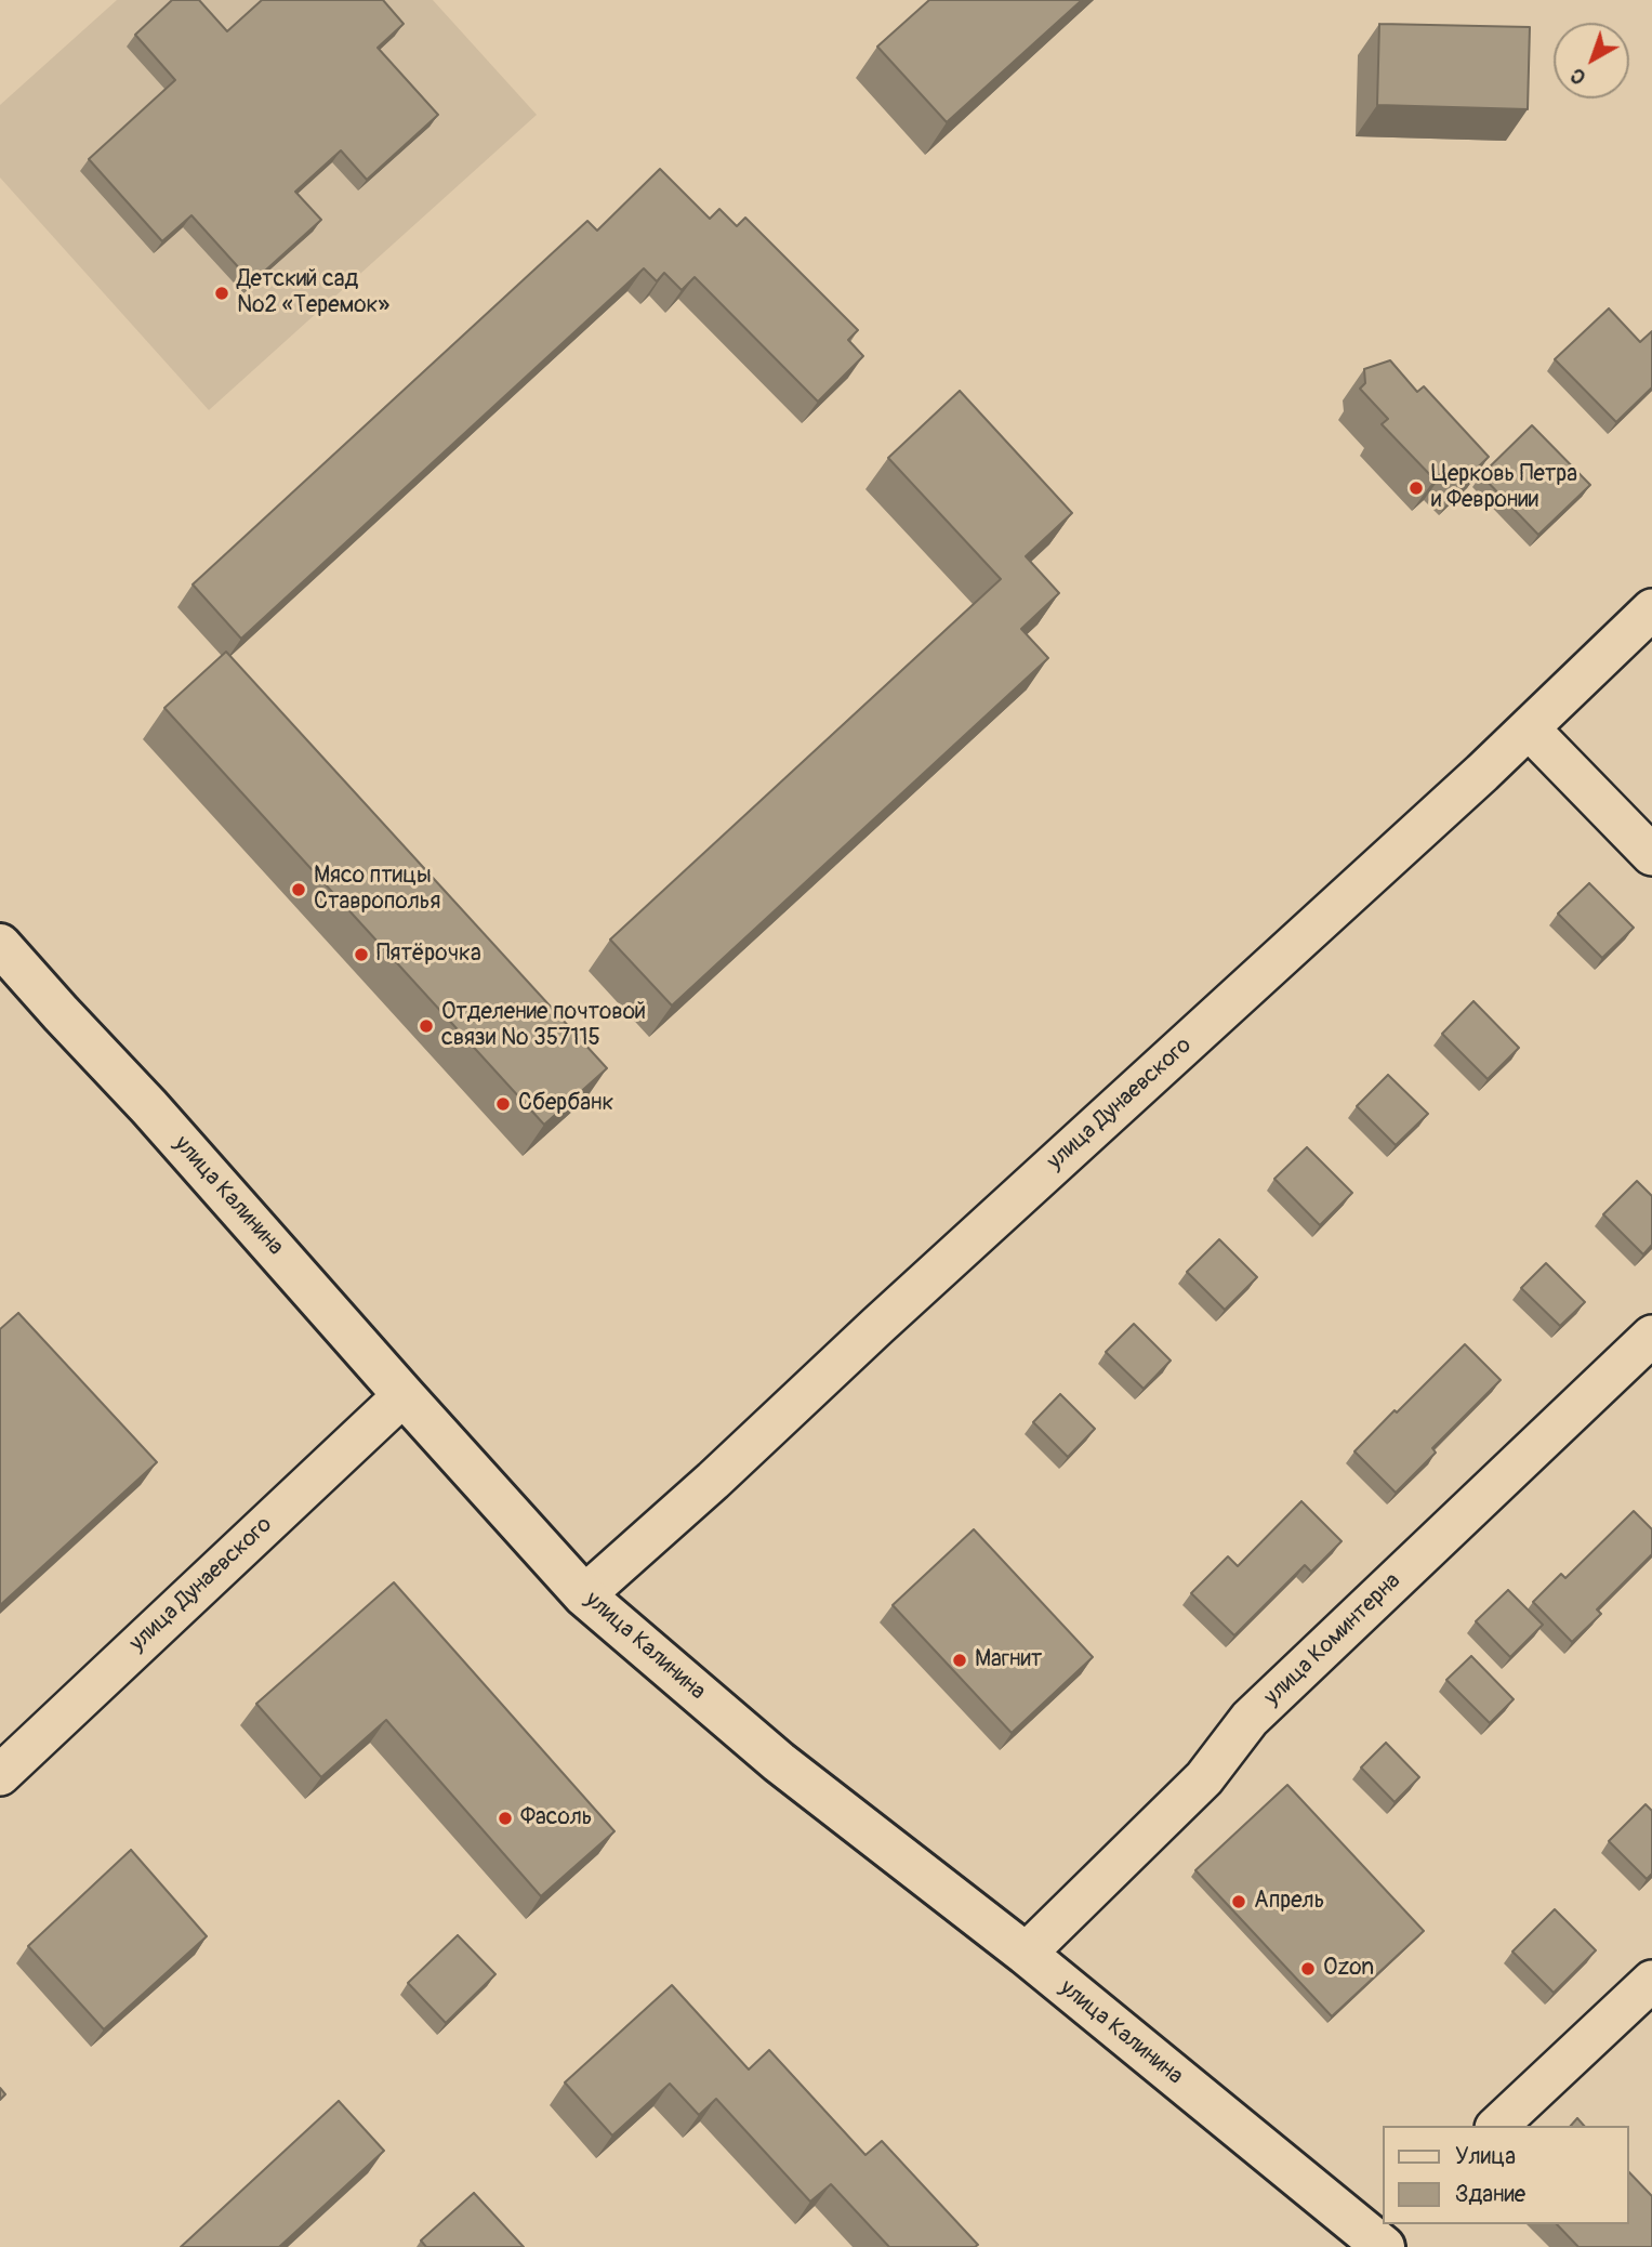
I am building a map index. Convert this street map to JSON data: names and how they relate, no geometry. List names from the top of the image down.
{
  "streets": {
    "main road": ["улица Калинина"],
    "street": ["улица Дунаевского", "улица Коминтерна"]
  },
  "crossings": [
    ["улица Дунаевского", "улица Калинина"],
    ["улица Калинина", "улица Коминтерна"]
  ],
  "places": [
    "Детский сад №2 «Теремок»",
    "Церковь Петра и Февронии",
    "Мясо птицы Ставрополья",
    "Пятёрочка",
    "Отделение почтовой связи № 357115",
    "Сбербанк",
    "Магнит",
    "Фасоль",
    "Апрель",
    "Ozon"
  ],
  "legend": ["Улица", "Здание"],
  "north": "bottom left"
}
